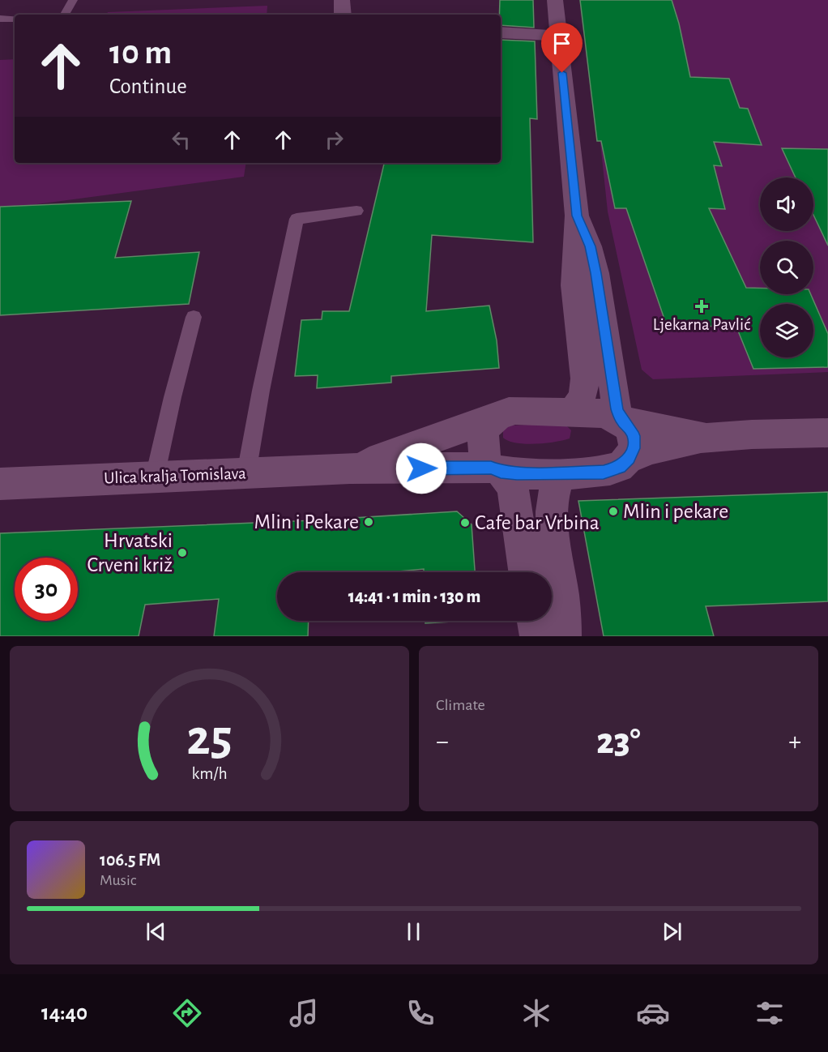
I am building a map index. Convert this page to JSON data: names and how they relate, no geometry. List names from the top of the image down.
{
  "streets": {
    "street": ["Ulica kralja Tomislava"]
  },
  "places": {
    "health": ["Ljekarna Pavlić"],
    "other": [
      "Mlin i pekare",
      "Mlin i Pekare",
      "Cafe bar Vrbina",
      "Hrvatski Crveni križ"
    ]
  },
  "page": {
    "turn": ["10 m", "Continue"],
    "limit": "30",
    "trip": "14:41 · 1 min · 130 m",
    "tile": "Climate",
    "heat": ["−", "23°", "+"],
    "song": ["106.5 FM", "Music"],
    "tabs": "14:40",
    "gauge": ["25", "km/h"]
  }
}
